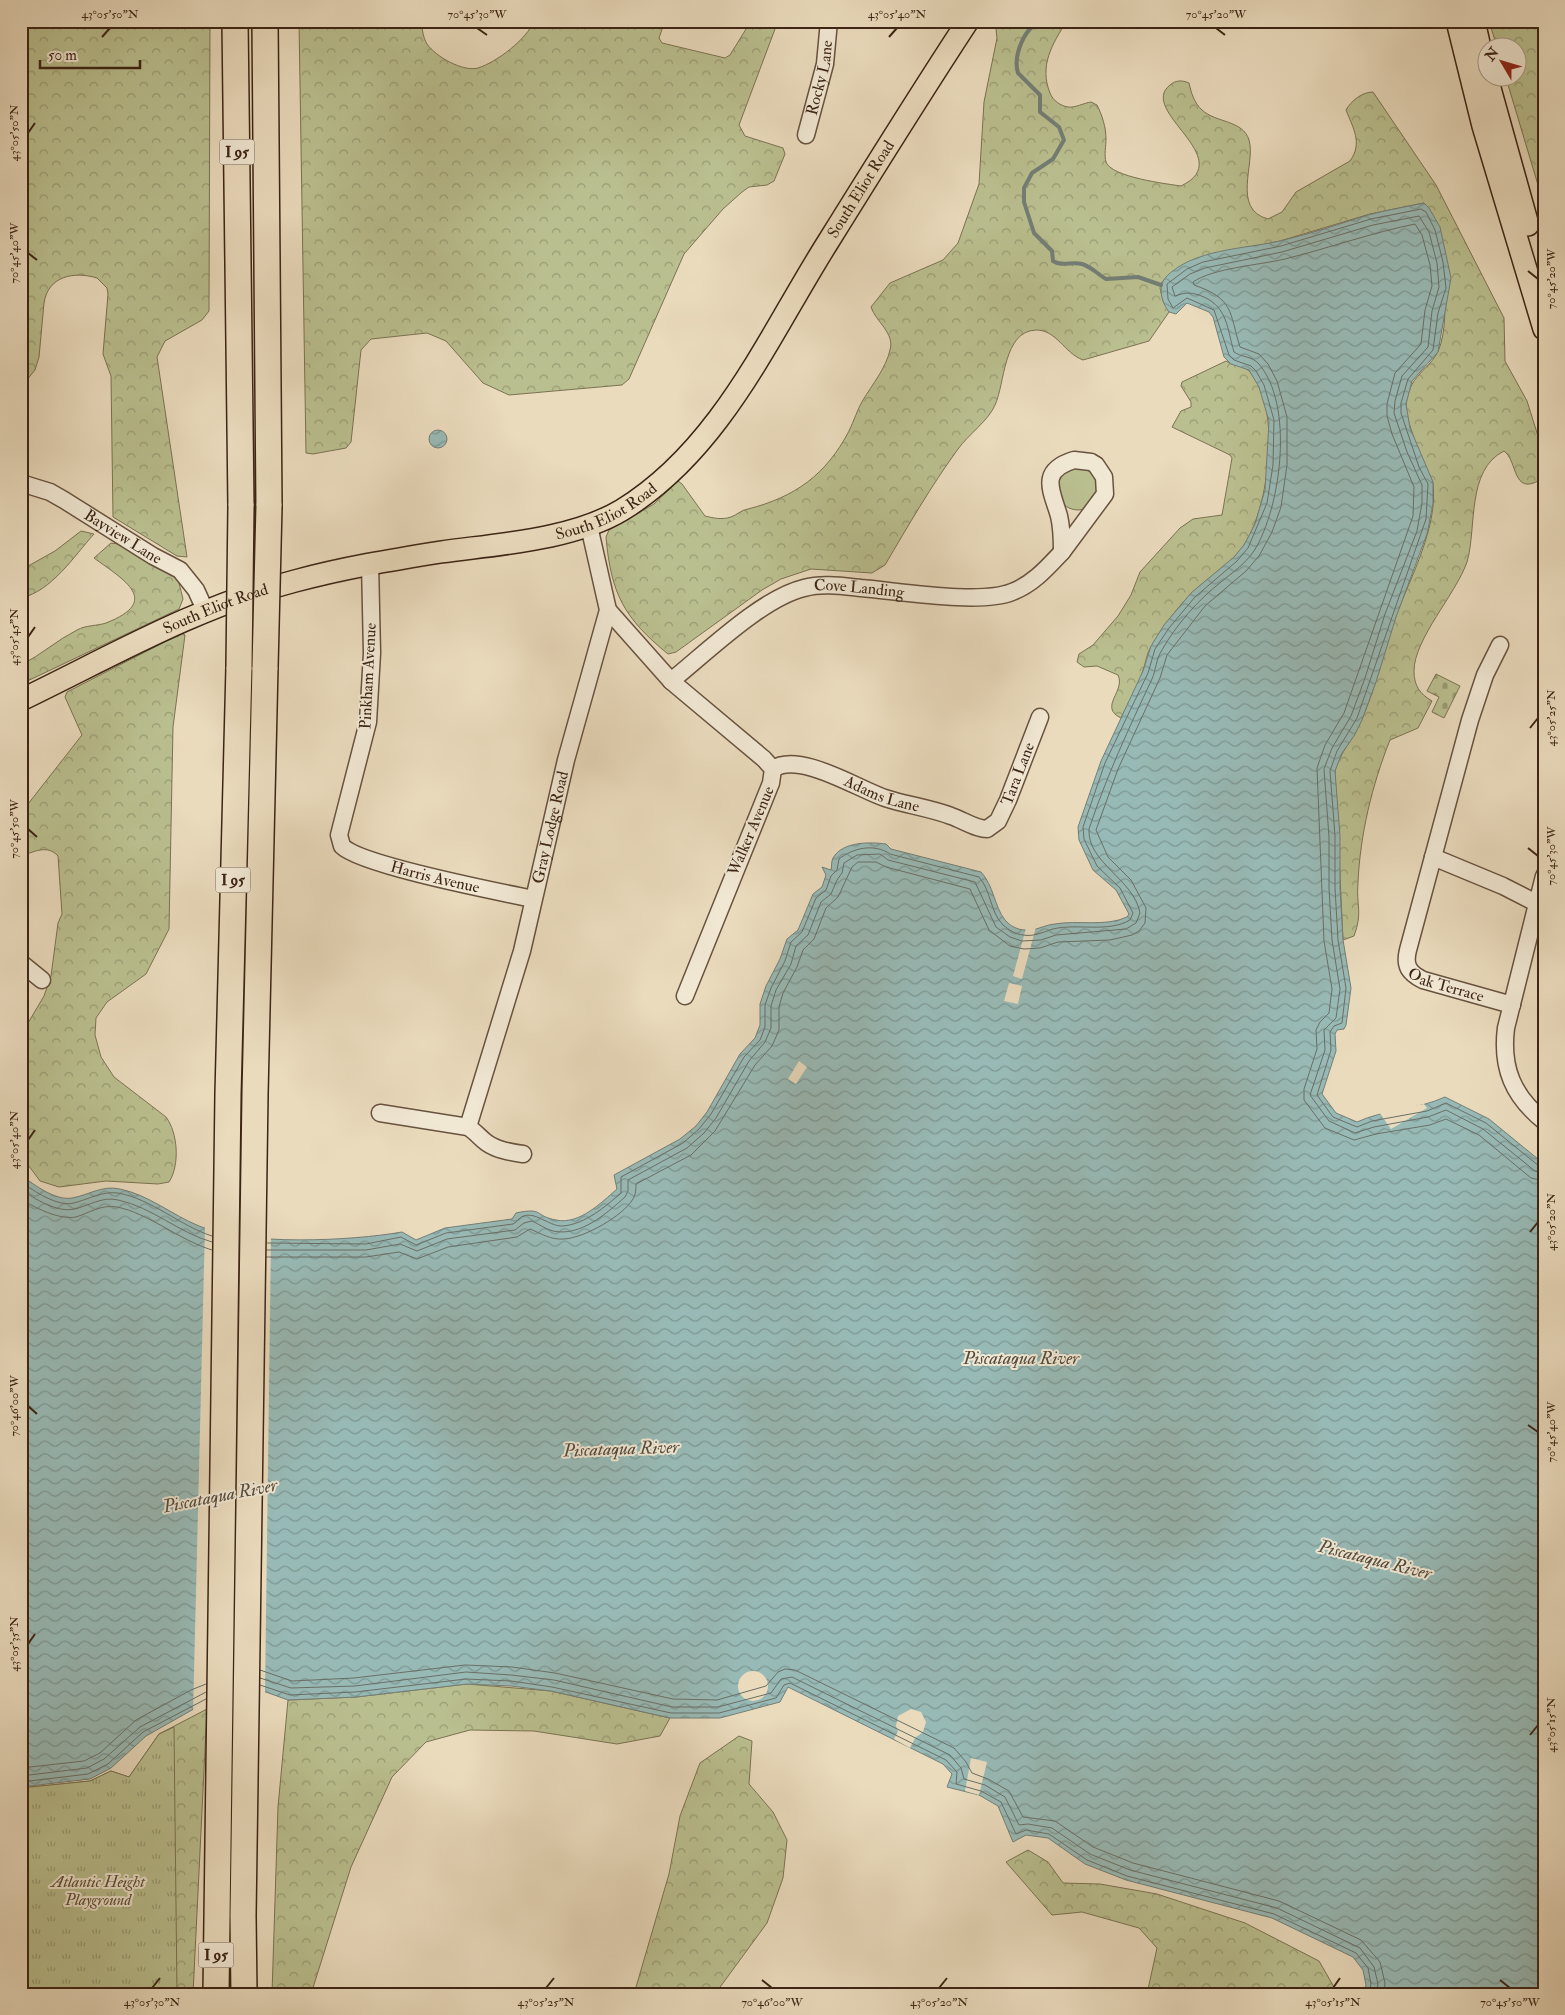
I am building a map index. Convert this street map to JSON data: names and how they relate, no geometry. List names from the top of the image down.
{
  "streets": {
    "highway": ["I 95"],
    "main road": ["South Eliot Road"],
    "street": [
      "Rocky Lane",
      "Bayview Lane",
      "Cove Landing",
      "Pinkham Avenue",
      "Tara Lane",
      "Adams Lane",
      "Gray Lodge Road",
      "Walker Avenue",
      "Harris Avenue",
      "Oak Terrace"
    ]
  },
  "crossings": [
    ["South Eliot Road", "Bayview Lane"],
    ["South Eliot Road", "Pinkham Avenue"],
    ["South Eliot Road", "Gray Lodge Road"],
    ["Cove Landing", "Walker Avenue"],
    ["Pinkham Avenue", "Harris Avenue"],
    ["Tara Lane", "Adams Lane"],
    ["Adams Lane", "Walker Avenue"],
    ["Gray Lodge Road", "Walker Avenue"],
    ["Gray Lodge Road", "Harris Avenue"]
  ],
  "water": ["Piscataqua River"],
  "parks": ["Atlantic Height Playground"],
  "scale_bar": "50 m",
  "north": "top left",
  "coordinates": [
    "43°05'50\"N",
    "70°45'30\"W",
    "43°05'40\"N",
    "70°45'20\"W",
    "70°45'40\"W",
    "43°05'45\"N",
    "43°05'25\"N",
    "70°45'50\"W",
    "43°05'20\"N",
    "70°46'00\"W",
    "43°05'35\"N",
    "43°05'15\"N",
    "43°05'30\"N"
  ]
}
